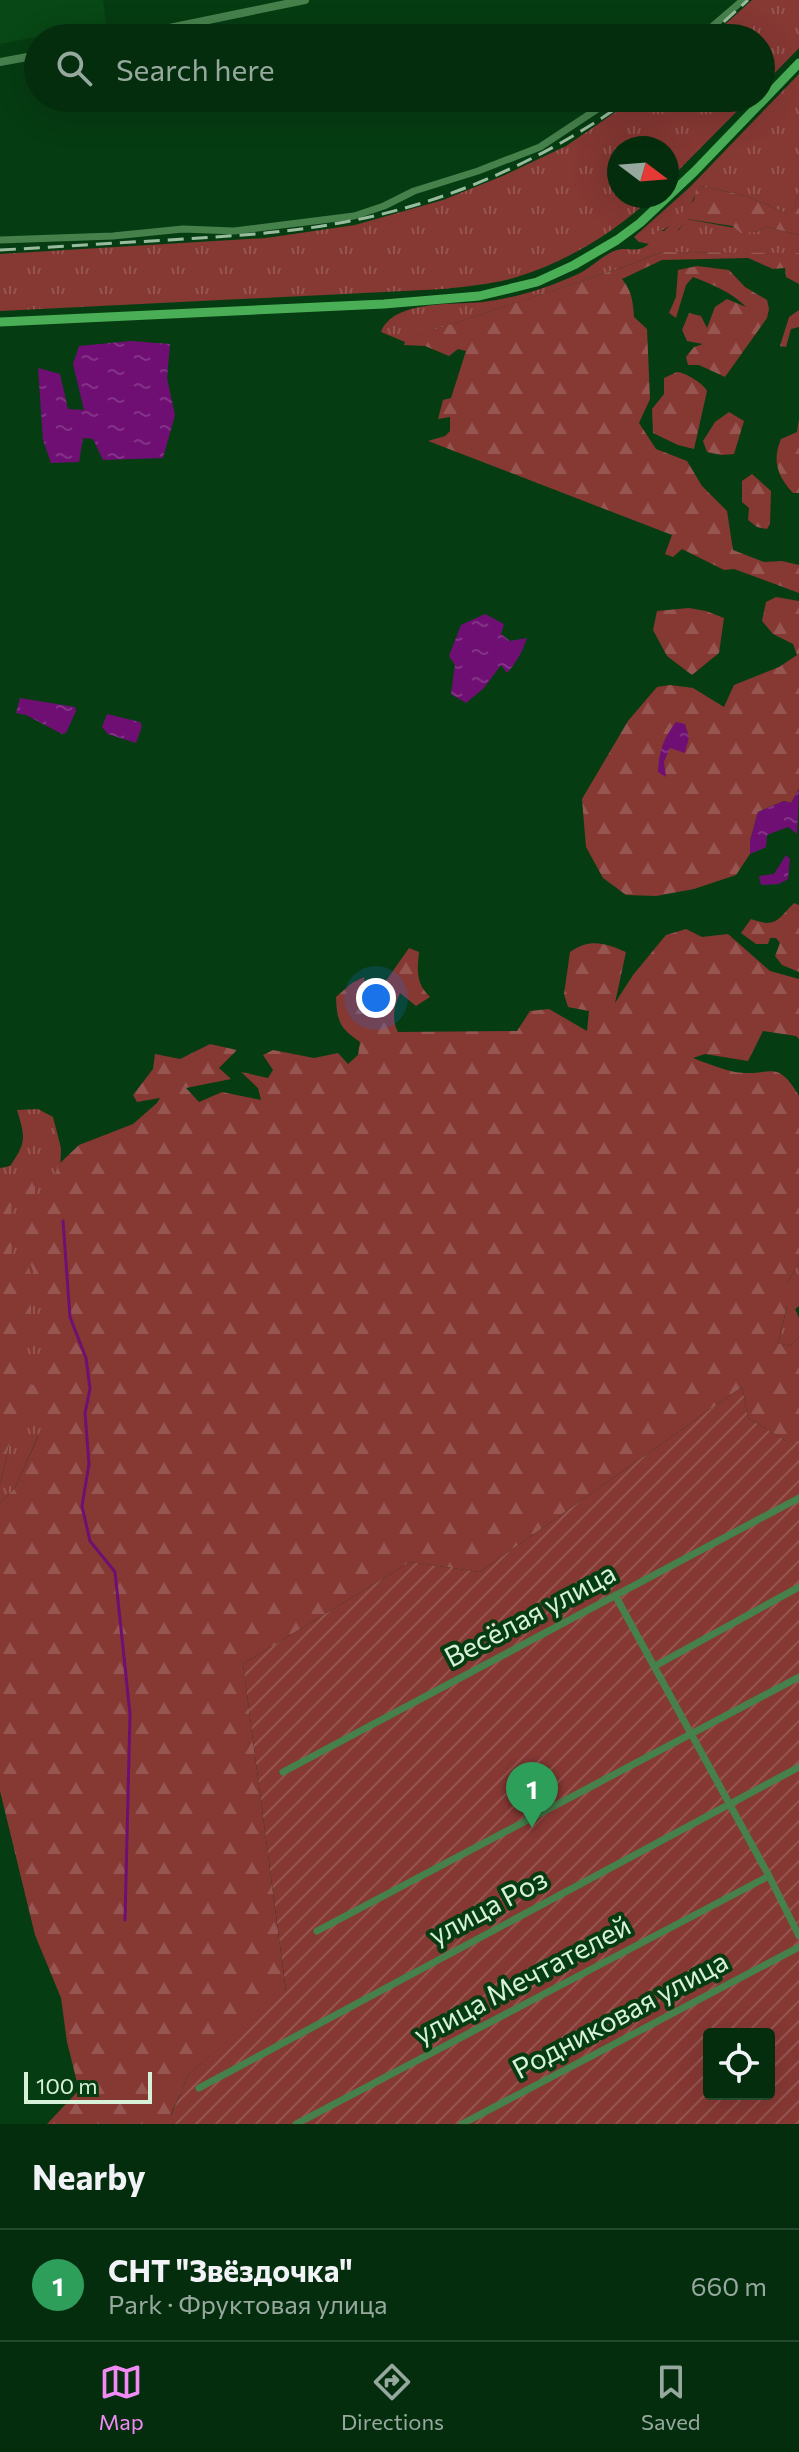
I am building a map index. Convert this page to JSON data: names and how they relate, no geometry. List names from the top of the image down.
{
  "streets": {
    "street": [
      "Весёлая улица",
      "улица Роз",
      "улица Мечтателей",
      "Родниковая улица"
    ]
  },
  "scale_bar": "100 m",
  "north": "right",
  "page": {
    "search": "Search here",
    "pins": "1",
    "scale": "100 m",
    "heading": "Nearby",
    "list": [
      {
        "mark": "1",
        "name": "СНТ \"Звёздочка\"",
        "note": "Park · Фруктовая улица",
        "value": "660 m"
      }
    ],
    "nav": ["Map", "Directions", "Saved"]
  }
}
